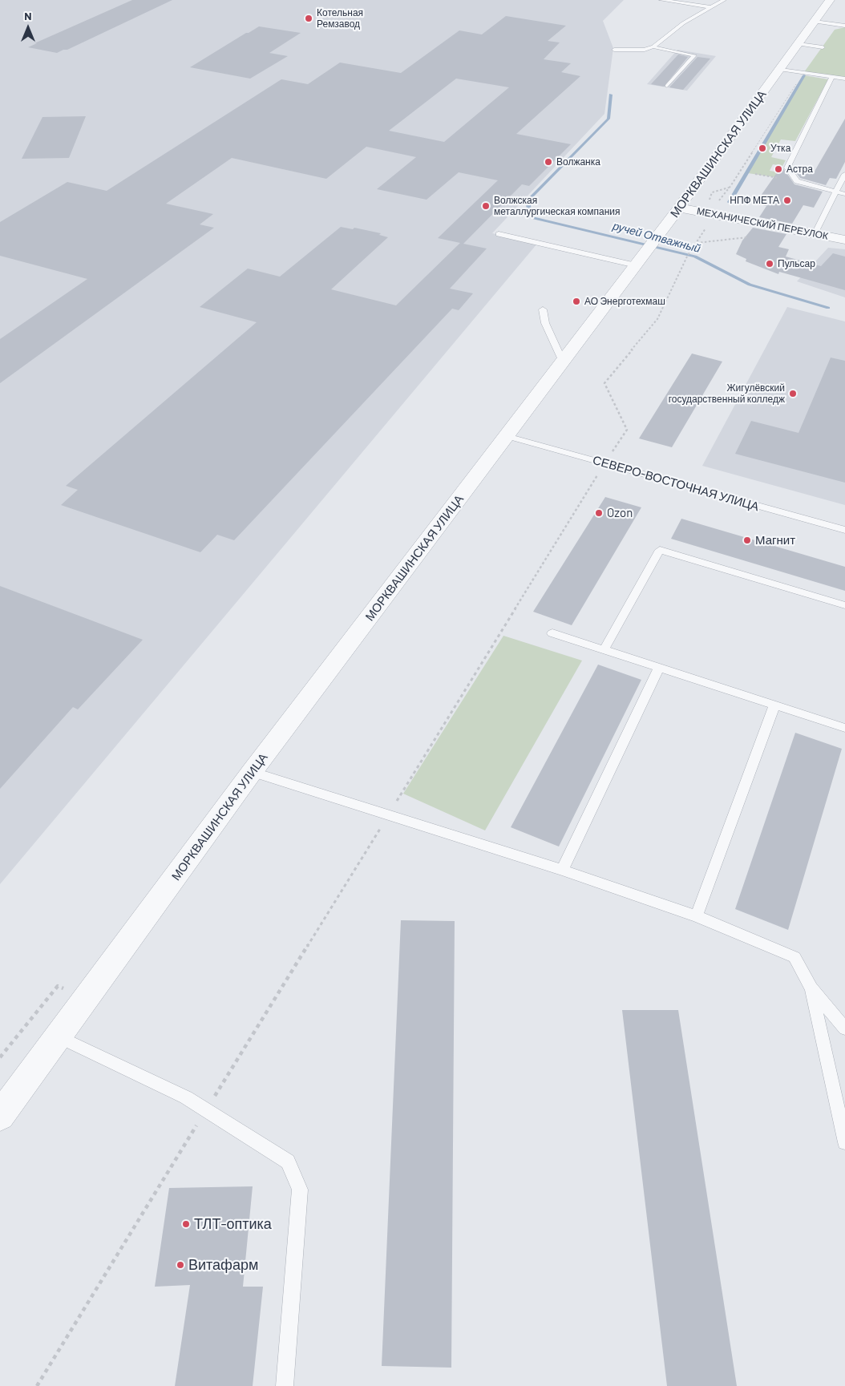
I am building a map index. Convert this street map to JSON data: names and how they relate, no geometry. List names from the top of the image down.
{
  "streets": {
    "street": ["МОРКВАШИНСКАЯ УЛИЦА", "МЕХАНИЧЕСКИЙ ПЕРЕУЛОК"],
    "lane": ["СЕВЕРО-ВОСТОЧНАЯ УЛИЦА"]
  },
  "crossings": [
    ["МОРКВАШИНСКАЯ УЛИЦА", "МЕХАНИЧЕСКИЙ ПЕРЕУЛОК"],
    ["МОРКВАШИНСКАЯ УЛИЦА", "СЕВЕРО-ВОСТОЧНАЯ УЛИЦА"]
  ],
  "water": ["ручей Отважный"],
  "places": [
    "Котельная Ремзавод",
    "Утка",
    "Волжанка",
    "Астра",
    "НПФ МЕТА",
    "Волжская металлургическая компания",
    "Пульсар",
    "АО Энерготехмаш",
    "Жигулёвский государственный колледж",
    "Ozon",
    "Магнит",
    "ТЛТ-оптика",
    "Витафарм"
  ],
  "north": "top"
}
